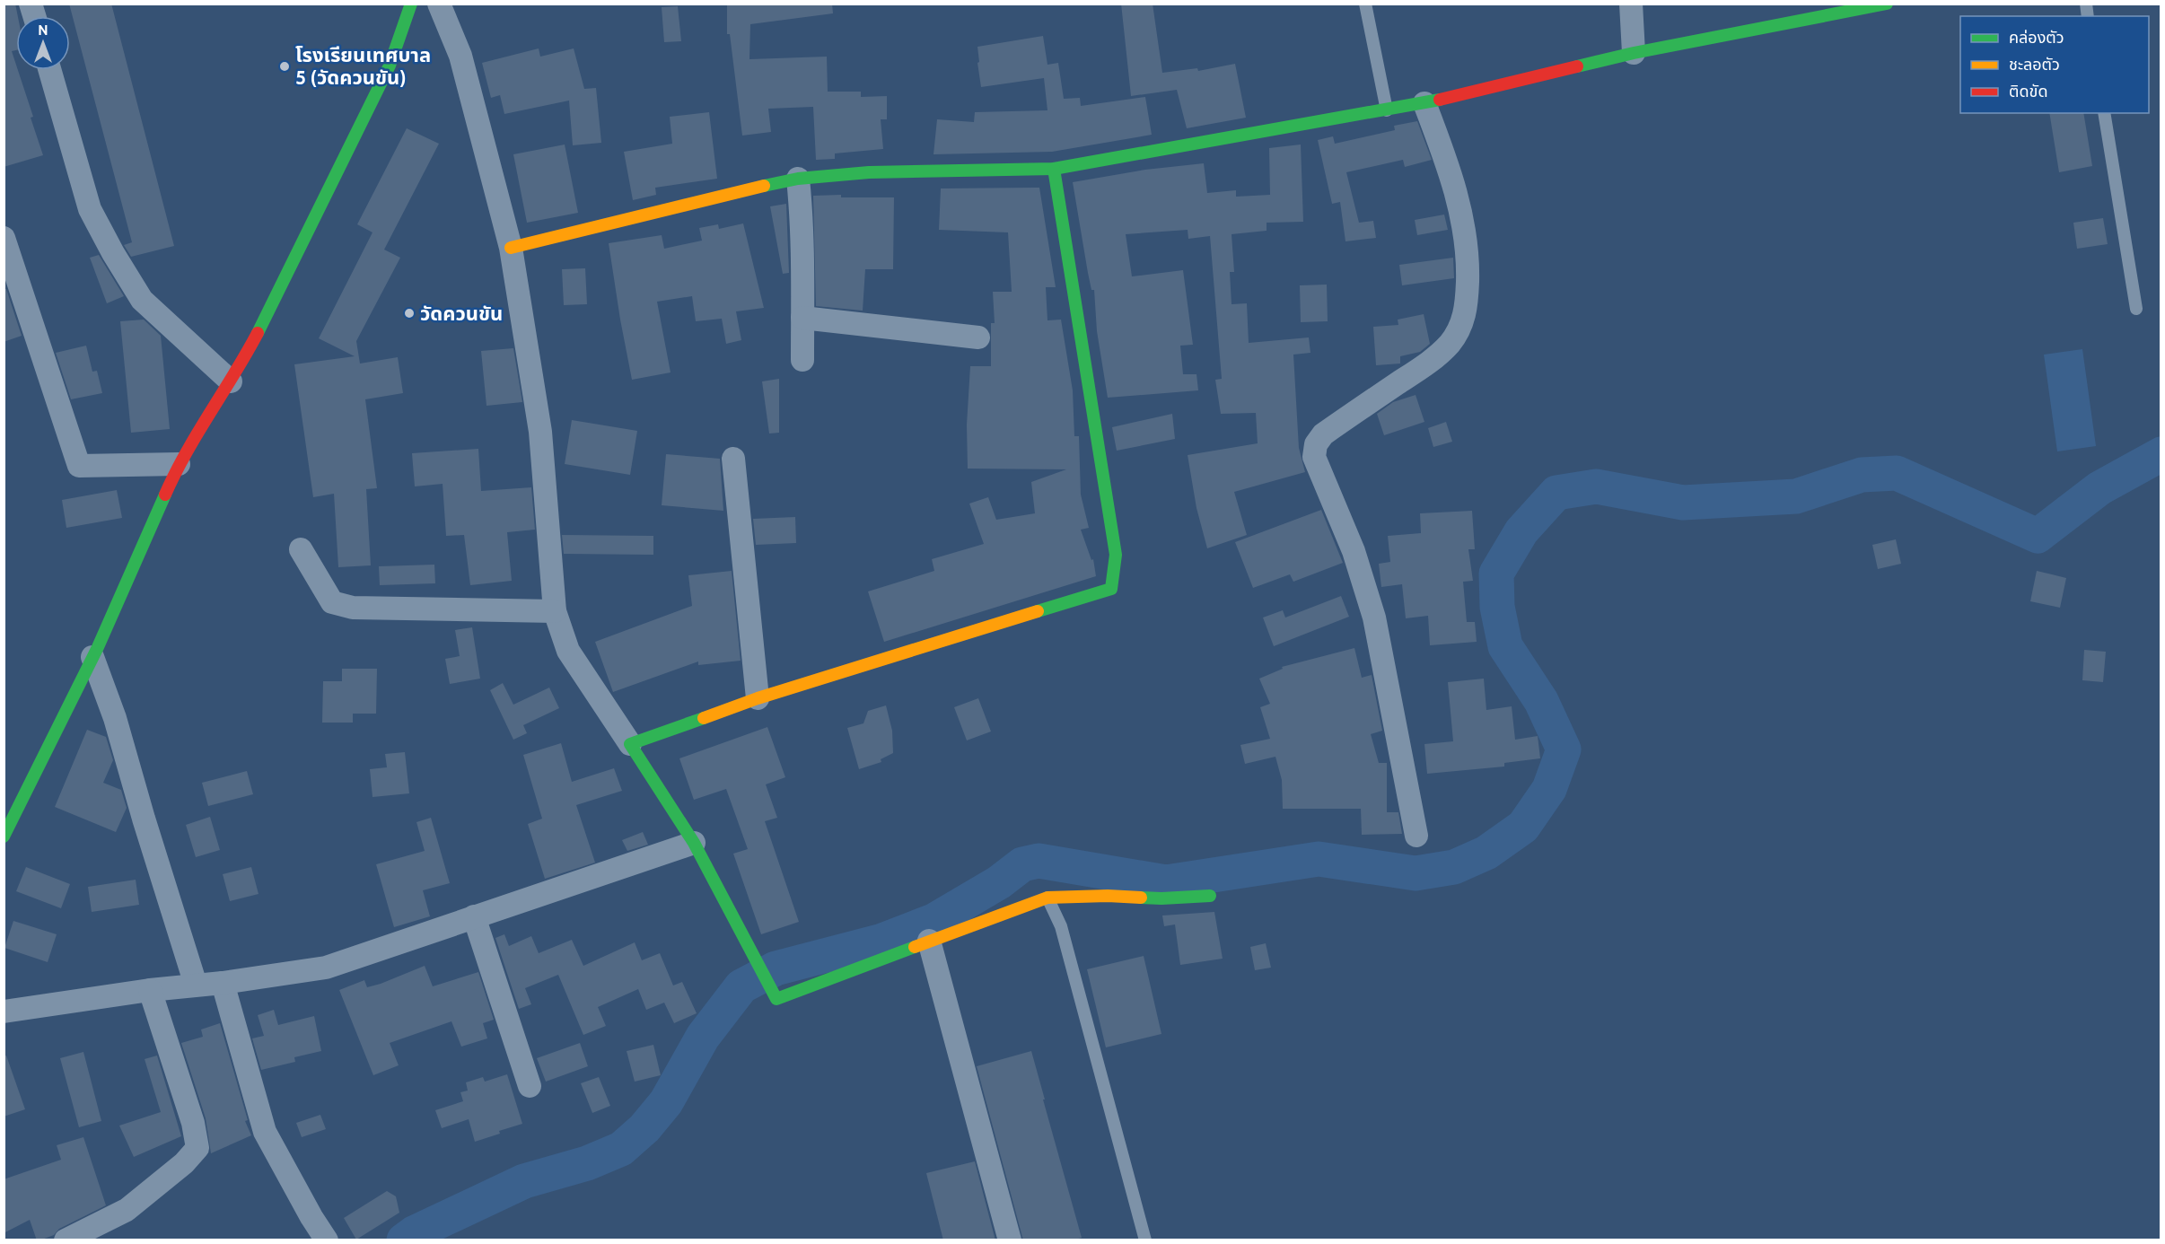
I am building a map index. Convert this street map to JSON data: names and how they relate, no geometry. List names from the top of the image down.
{
  "places": ["โรงเรียนเทศบาล 5 (วัดควนขัน)", "วัดควนขัน"],
  "legend": ["คล่องตัว", "ชะลอตัว", "ติดขัด"],
  "north": "top"
}
